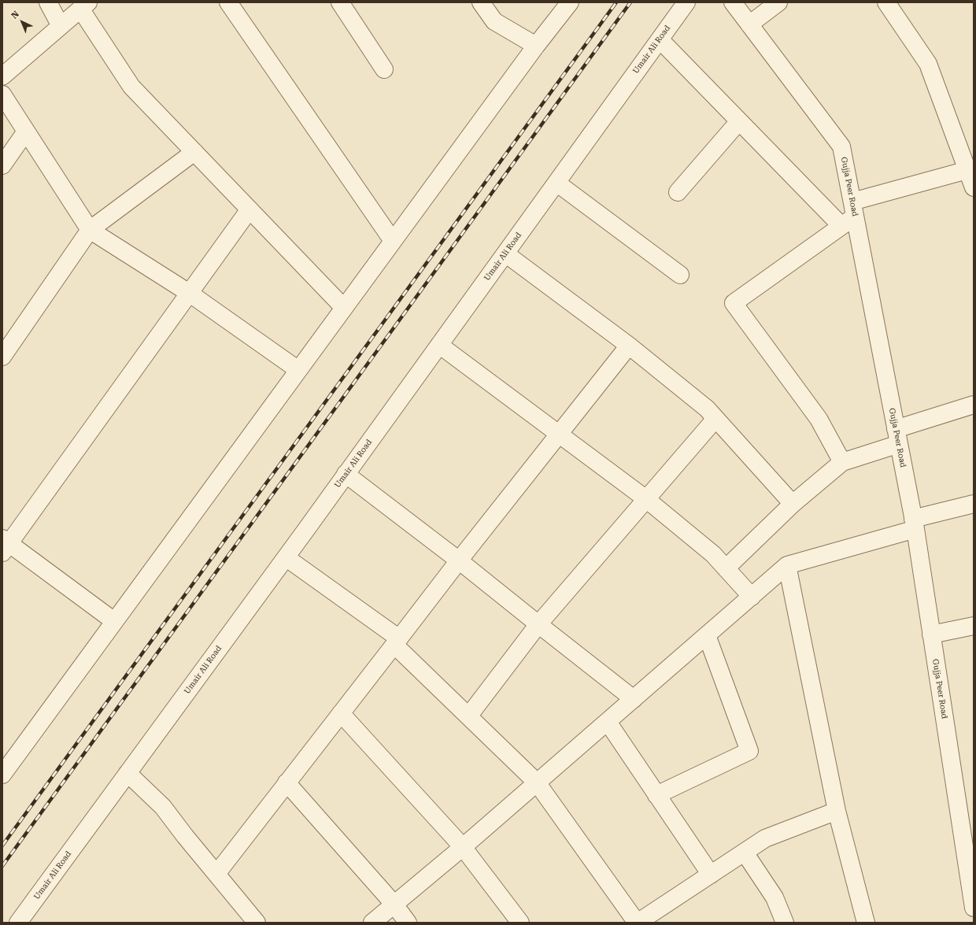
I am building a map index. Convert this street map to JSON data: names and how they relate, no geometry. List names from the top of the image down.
{
  "streets": {
    "street": ["Umair Ali Road", "Gujja Peer Road"]
  },
  "north": "top left"
}
